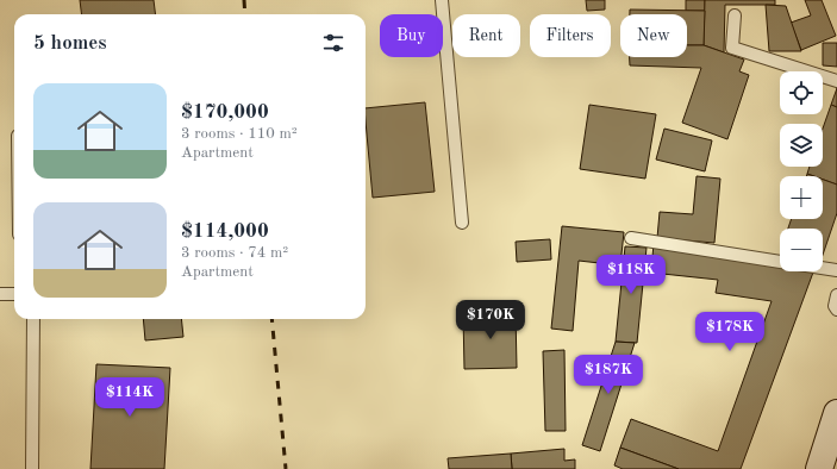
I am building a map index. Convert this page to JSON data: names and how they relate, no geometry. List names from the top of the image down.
{
  "page": {
    "chip": [
      "Buy",
      "Rent",
      "Filters",
      "New"
    ],
    "heading": "5 homes",
    "map_buttons": ["+", "−"],
    "list": [
      {
        "name": "$170,000",
        "note": "3 rooms · 110 m² · Apartment"
      },
      {
        "name": "$114,000",
        "note": "3 rooms · 74 m² · Apartment"
      }
    ],
    "price": [
      "$118K",
      "$170K",
      "$178K",
      "$187K",
      "$114K"
    ]
  }
}
